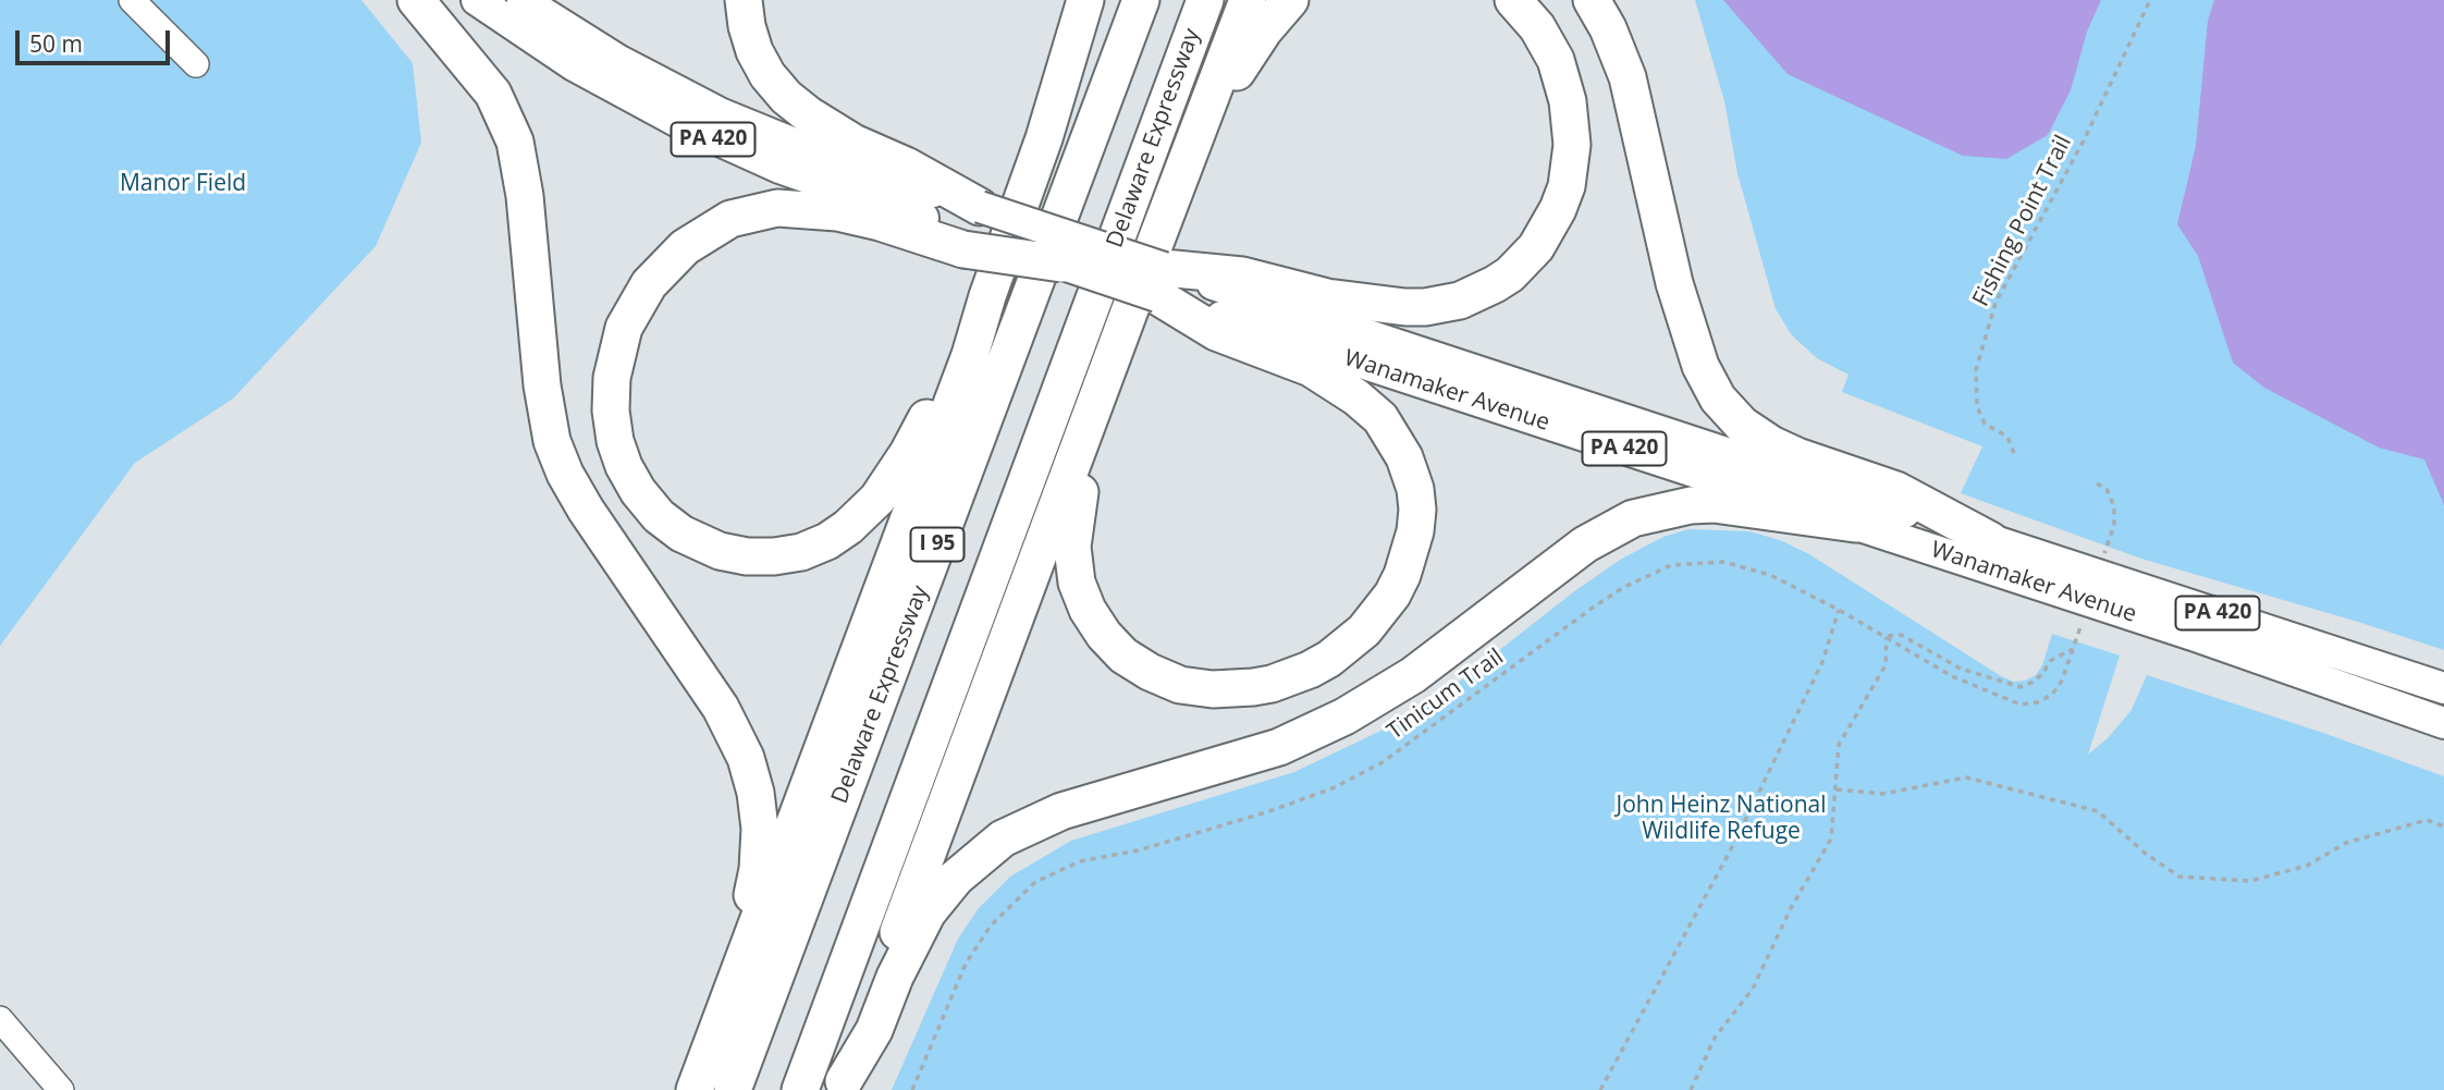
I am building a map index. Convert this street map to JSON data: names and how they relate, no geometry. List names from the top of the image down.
{
  "streets": {
    "highway": ["Delaware Expressway", "I 95"],
    "main road": ["PA 420", "Wanamaker Avenue"],
    "path": ["Fishing Point Trail", "Tinicum Trail"]
  },
  "parks": ["Manor Field", "John Heinz National Wildlife Refuge"],
  "scale_bar": "50 m"
}
